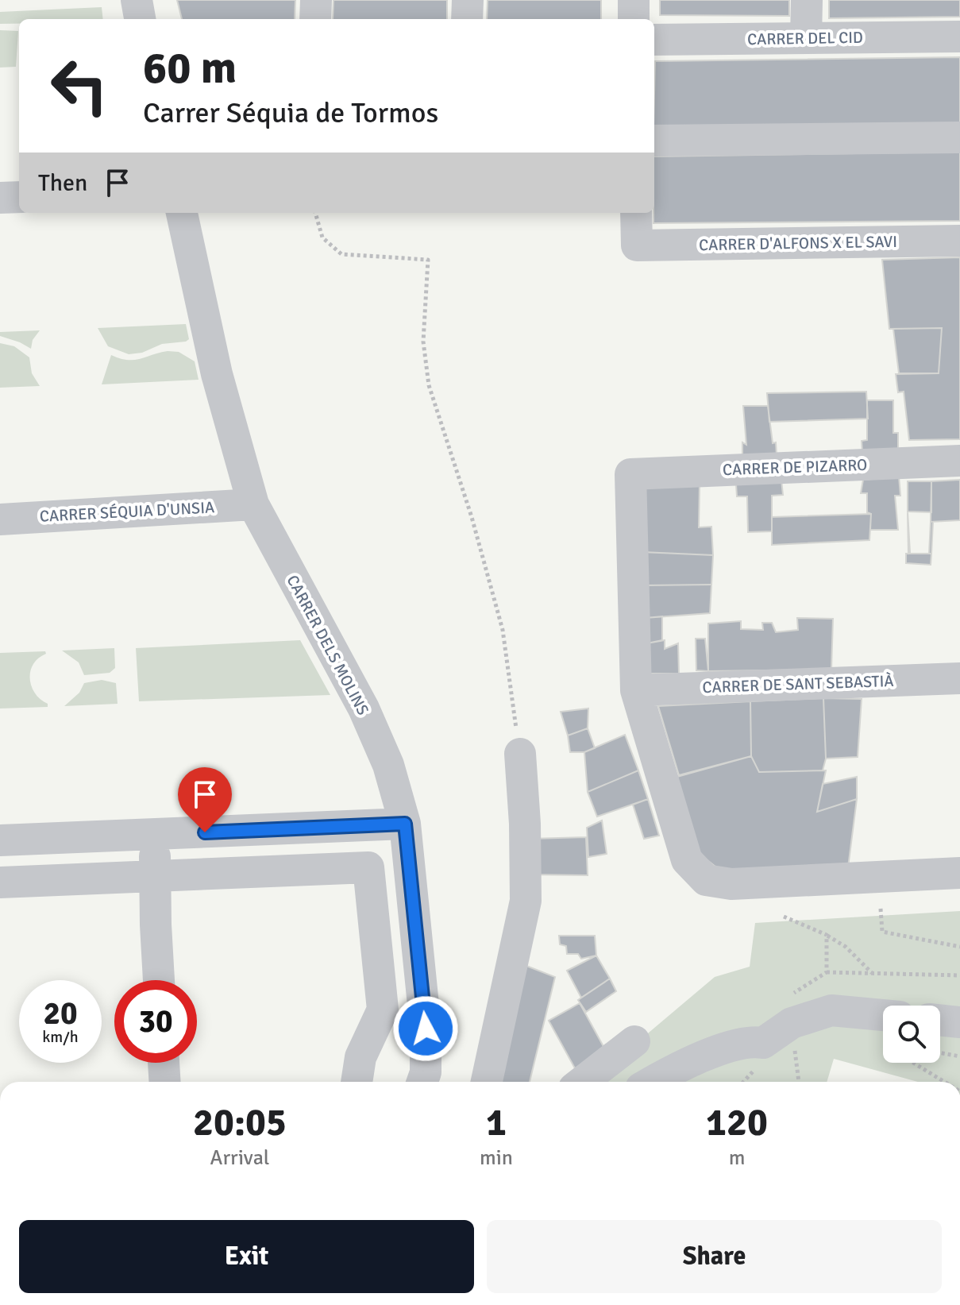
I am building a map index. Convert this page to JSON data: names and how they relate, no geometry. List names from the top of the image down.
{
  "streets": {
    "street": [
      "CARRER DEL CID",
      "CARRER D'ALFONS X EL SAVI",
      "CARRER DE PIZARRO",
      "CARRER SÉQUIA D'UNSIA",
      "CARRER DELS MOLINS",
      "CARRER DE SANT SEBASTIÀ"
    ]
  },
  "crossings": [
    ["CARRER DE PIZARRO", "CARRER DE SANT SEBASTIÀ"],
    ["CARRER SÉQUIA D'UNSIA", "CARRER DELS MOLINS"]
  ],
  "page": {
    "turn": ["60 m", "Carrer Séquia de Tormos"],
    "then": "Then",
    "speed": "20 km/h",
    "limit": "30",
    "eta": [
      "20:05",
      "Arrival",
      "1",
      "min",
      "120",
      "m"
    ],
    "buttons": ["Exit", "Share"]
  }
}
